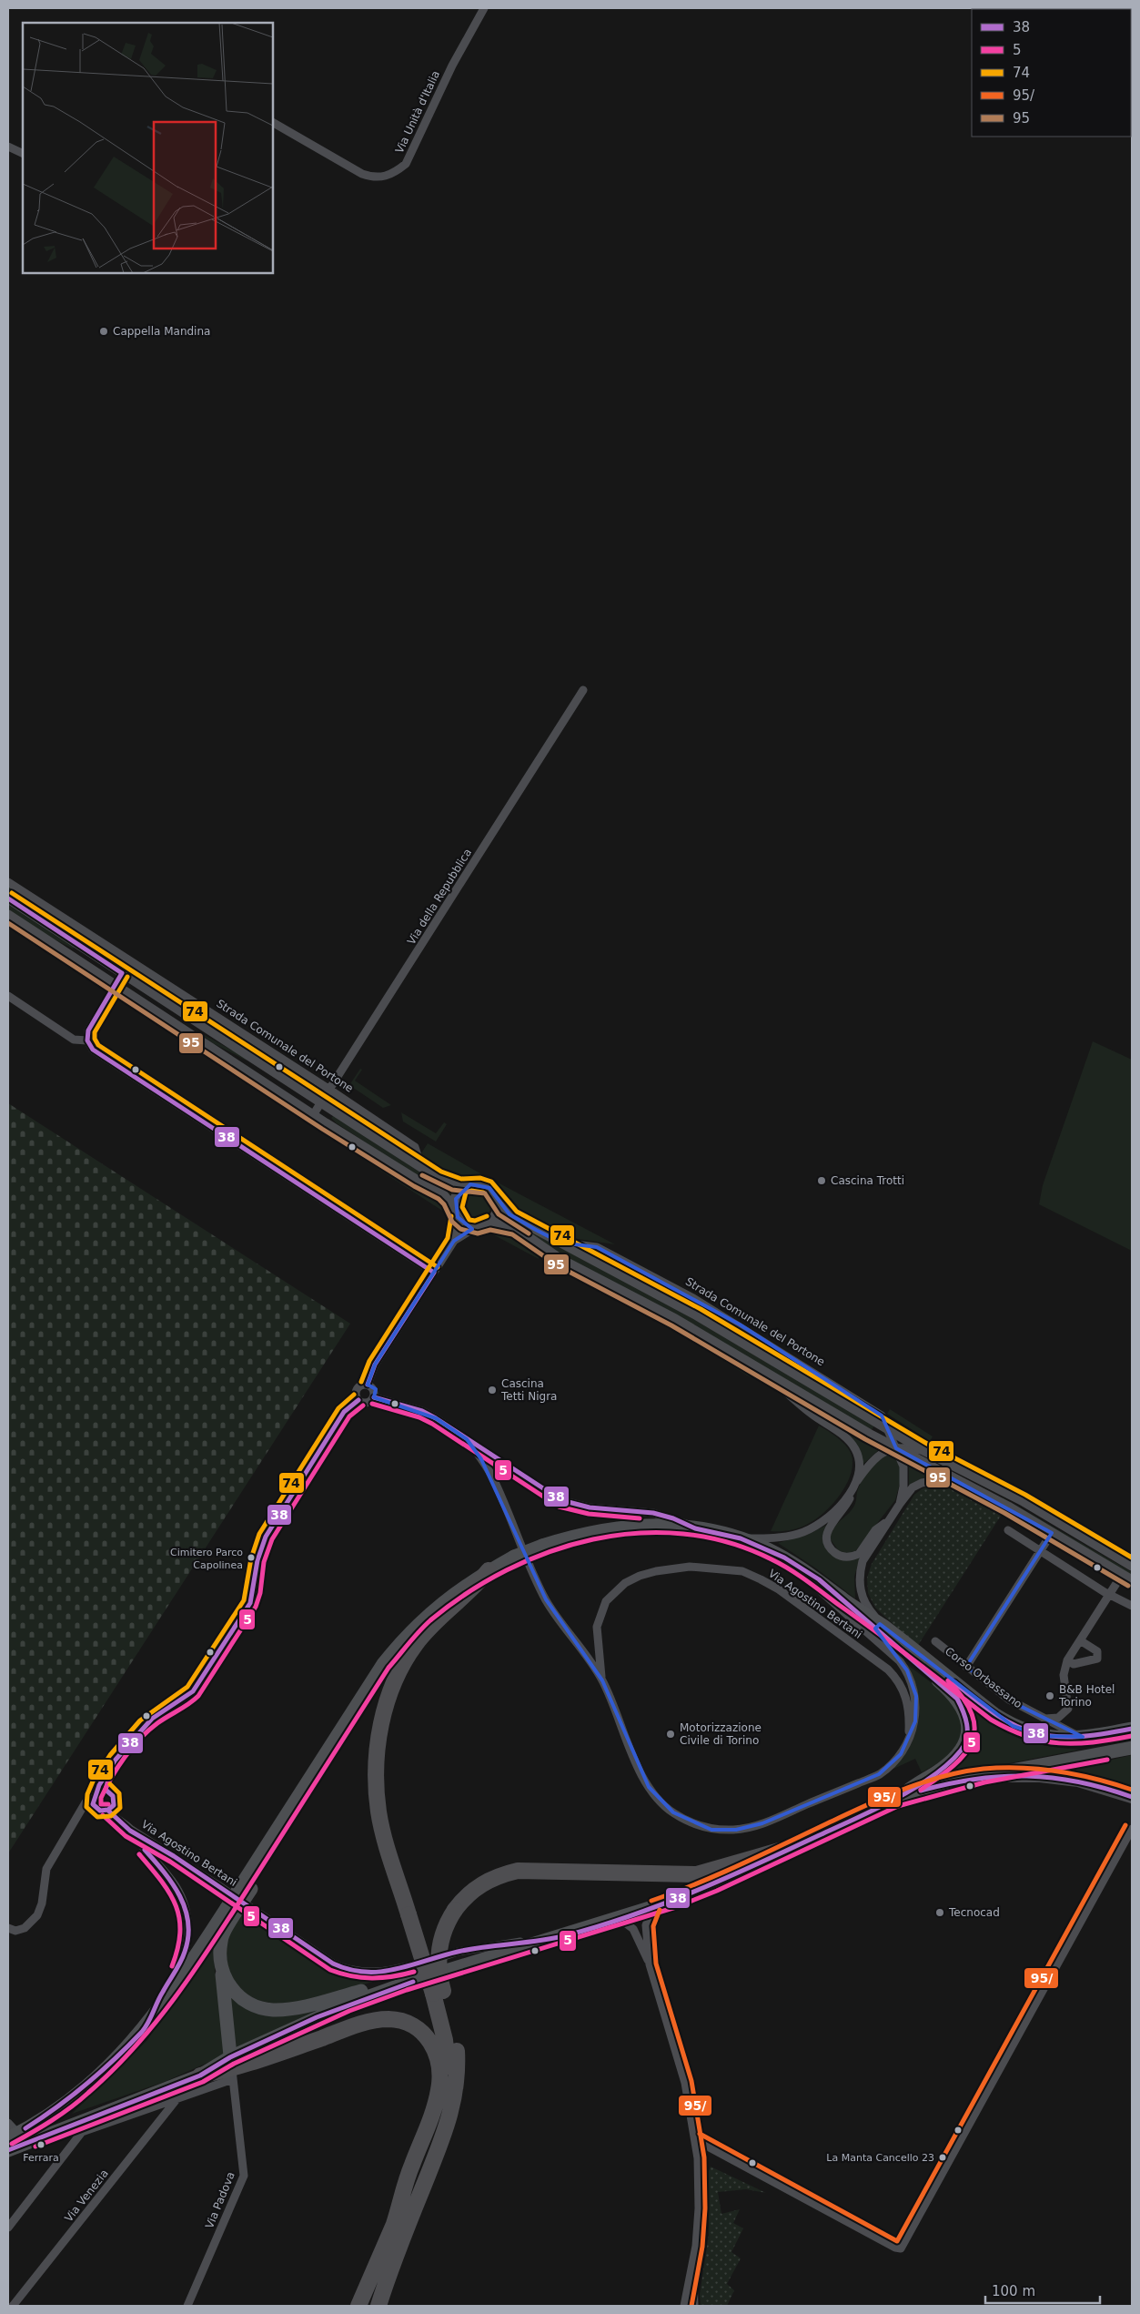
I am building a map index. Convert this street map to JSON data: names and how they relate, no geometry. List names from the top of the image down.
{
  "streets": {
    "main road": ["Corso Orbassano"],
    "street": [
      "Via Unità d'Italia",
      "Via della Repubblica",
      "Strada Comunale del Portone",
      "Via Agostino Bertani",
      "Via Venezia",
      "Via Padova"
    ]
  },
  "crossings": [
    ["Via della Repubblica", "Strada Comunale del Portone"],
    ["Strada Comunale del Portone", "Corso Orbassano"],
    ["Via Agostino Bertani", "Corso Orbassano"]
  ],
  "places": [
    "Cappella Mandina",
    "Cascina Trotti",
    "Cascina Tetti Nigra",
    "Cimitero Parco Capolinea",
    "B&B Hotel Torino",
    "Motorizzazione Civile di Torino",
    "Tecnocad",
    "Ferrara",
    "La Manta Cancello 23"
  ],
  "lines": [
    "transit line 74",
    "transit line 38",
    "transit line 95",
    "transit line 5",
    "transit line 95/"
  ],
  "legend": [
    "38",
    "5",
    "74",
    "95/",
    "95"
  ],
  "scale_bar": "100 m"
}
